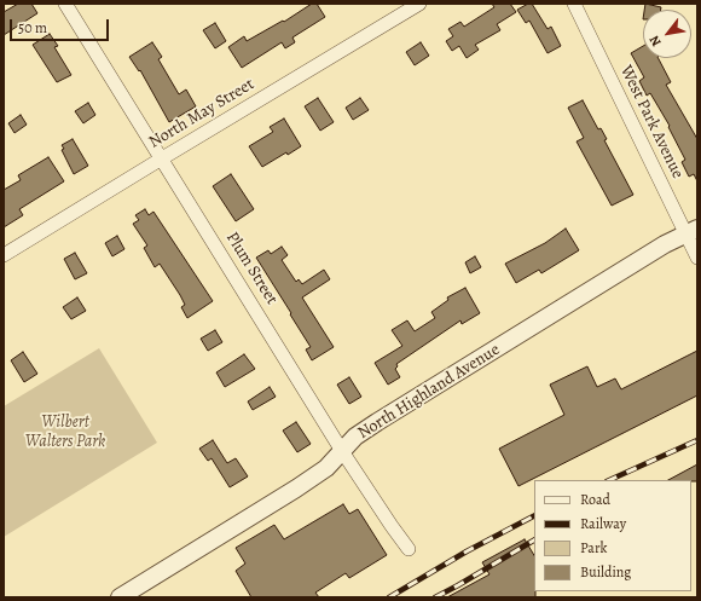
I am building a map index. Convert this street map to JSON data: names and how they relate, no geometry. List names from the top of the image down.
{
  "streets": {
    "street": [
      "North May Street",
      "West Park Avenue",
      "Plum Street",
      "North Highland Avenue"
    ]
  },
  "crossings": [
    ["North May Street", "Plum Street"],
    ["West Park Avenue", "North Highland Avenue"],
    ["Plum Street", "North Highland Avenue"]
  ],
  "parks": ["Wilbert Walters Park"],
  "legend": [
    "Road",
    "Railway",
    "Park",
    "Building"
  ],
  "scale_bar": "50 m",
  "north": "bottom left"
}
